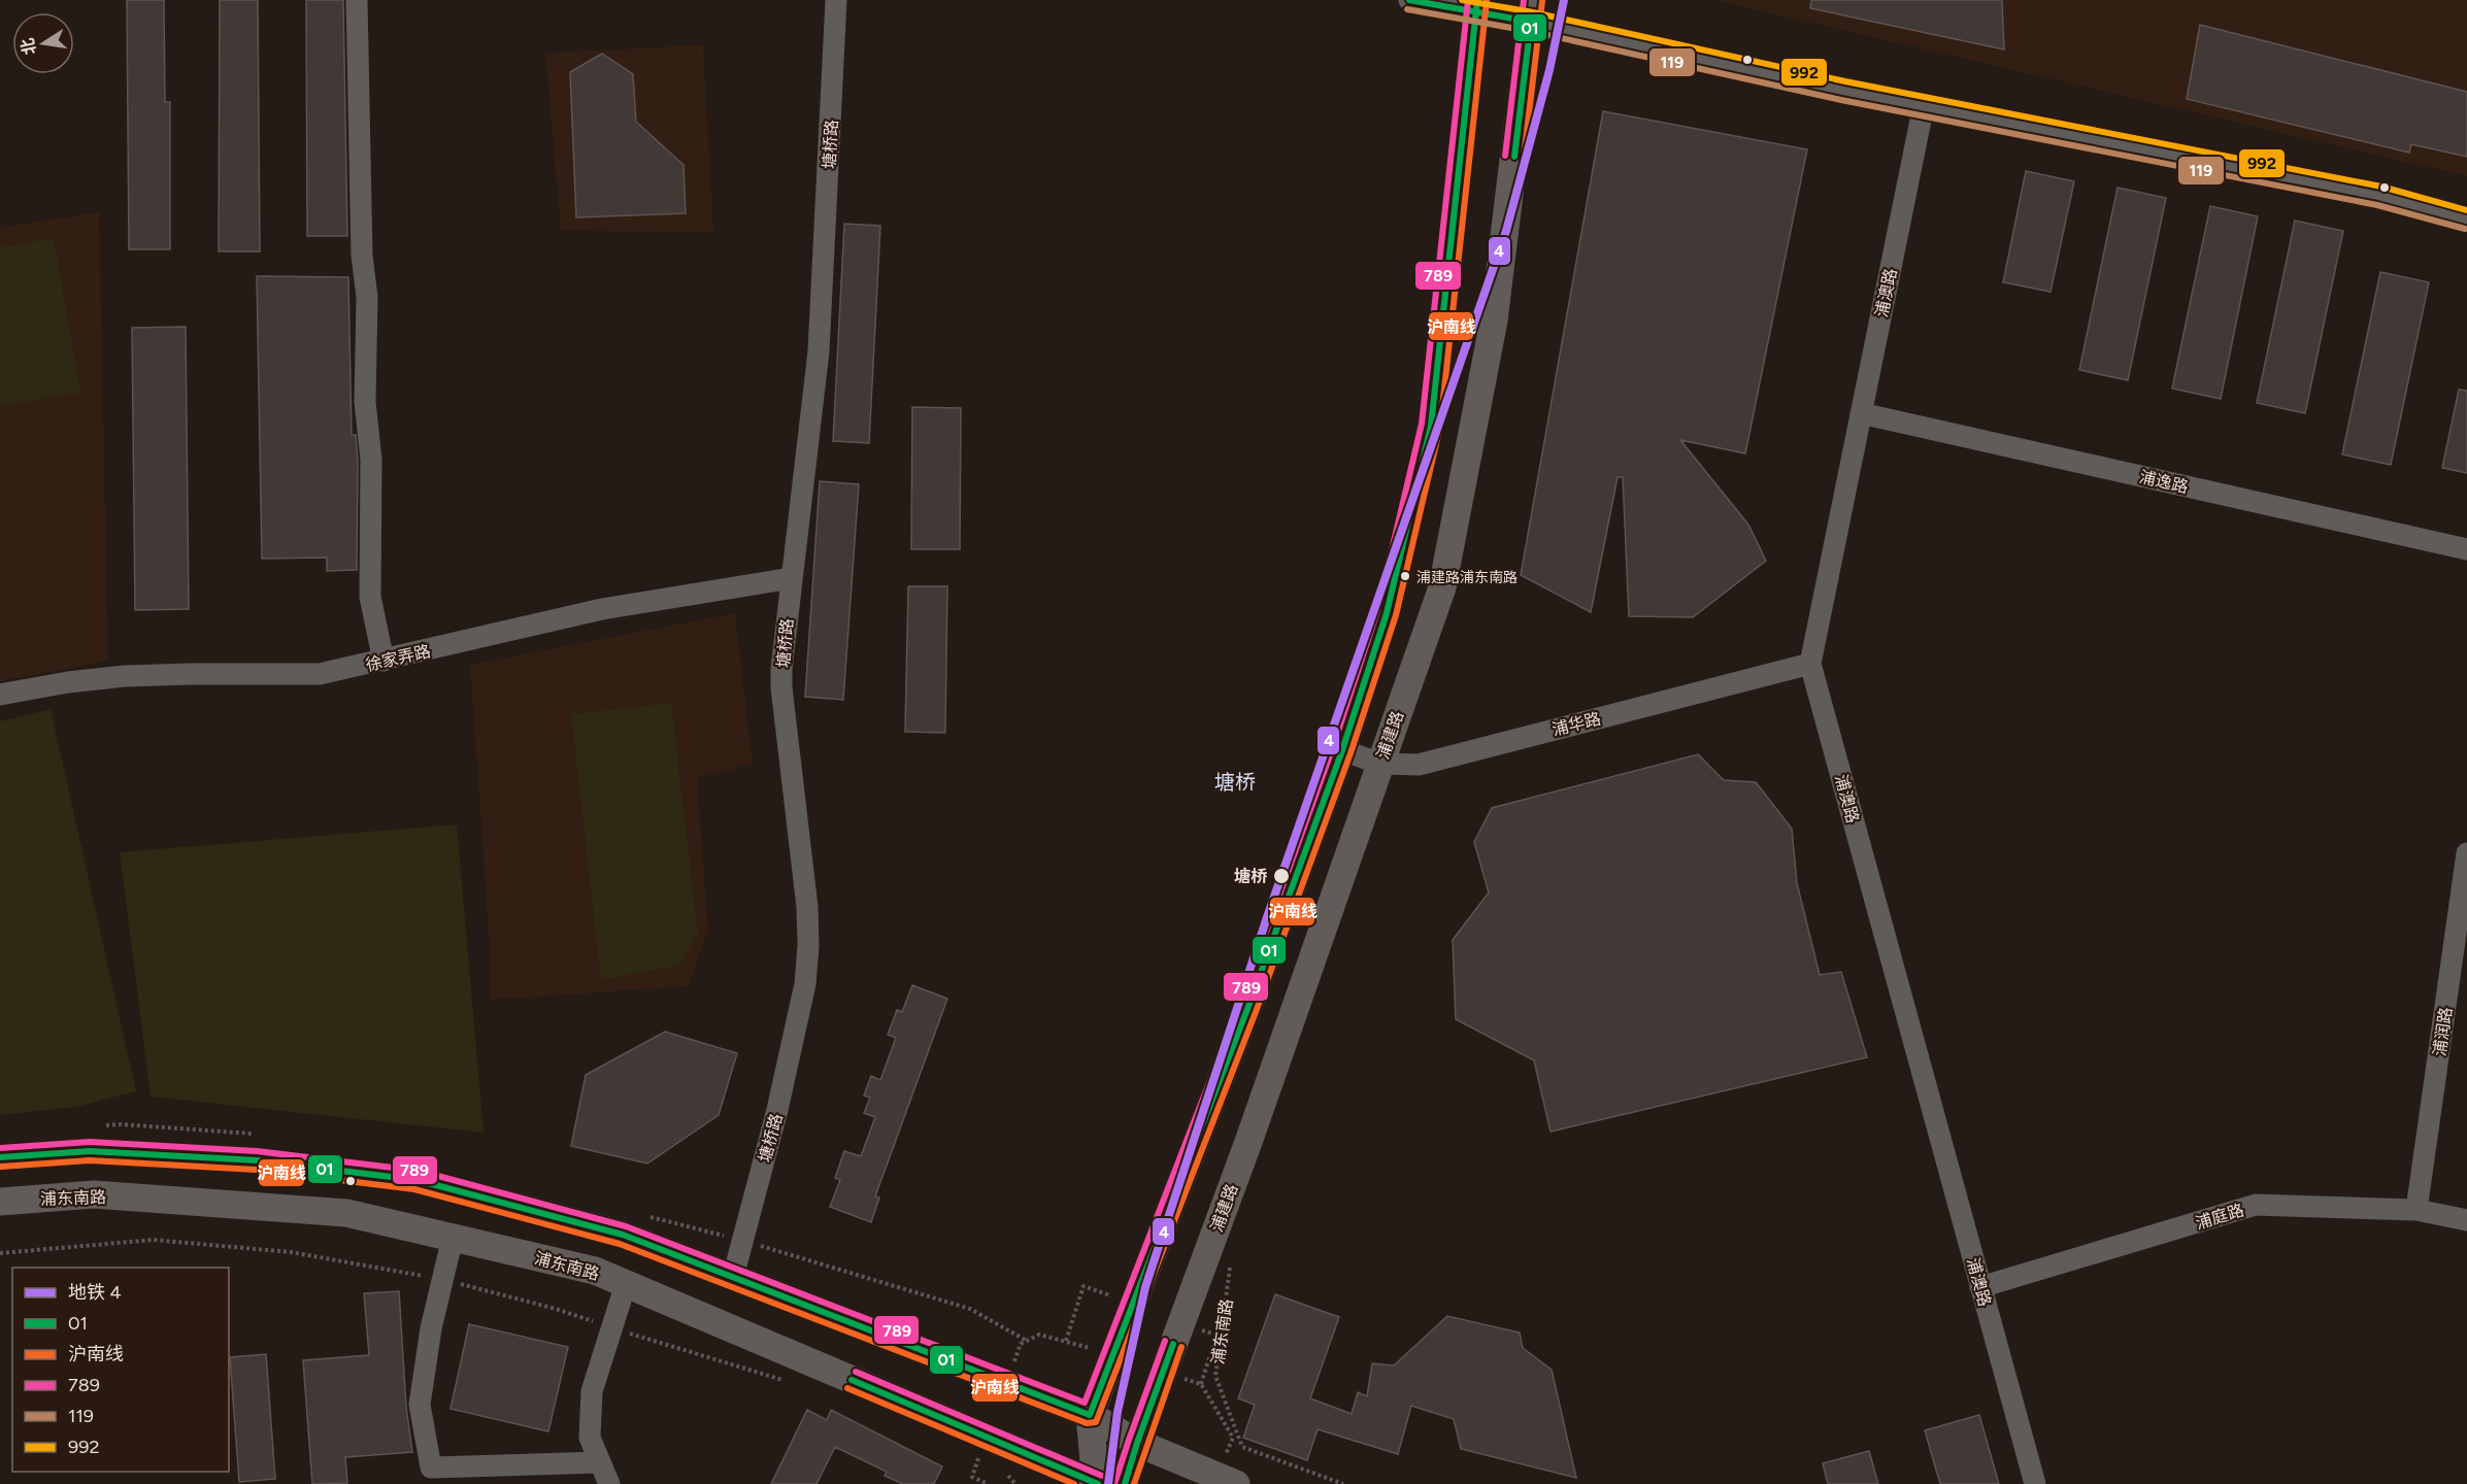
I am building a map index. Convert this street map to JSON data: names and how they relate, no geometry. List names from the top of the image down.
{
  "streets": {
    "main road": ["浦建路", "浦东南路"],
    "street": [
      "塘桥路",
      "浦澳路",
      "浦逸路",
      "徐家弄路",
      "浦华路",
      "浦润路",
      "浦庭路"
    ]
  },
  "crossings": [
    ["塘桥路", "徐家弄路"],
    ["浦澳路", "浦逸路"],
    ["浦澳路", "浦华路"],
    ["浦澳路", "浦庭路"],
    ["浦华路", "浦建路"],
    ["浦润路", "浦庭路"]
  ],
  "districts": ["塘桥"],
  "places": ["浦建路浦东南路", "塘桥"],
  "lines": [
    "metro line 4",
    "transit line 01",
    "transit line 789",
    "transit line 992",
    "transit line 沪南线",
    "transit line 119"
  ],
  "legend": [
    "地铁 4",
    "01",
    "沪南线",
    "789",
    "119",
    "992"
  ],
  "north": "left"
}
